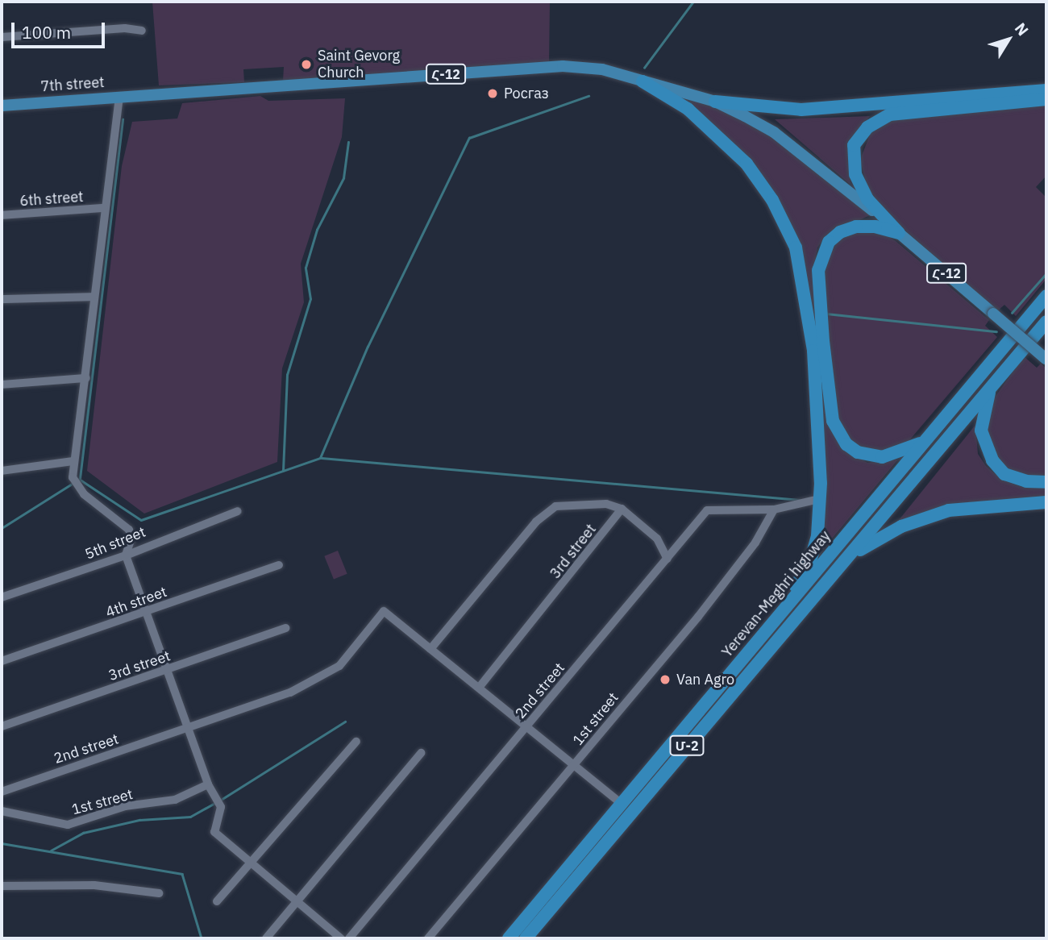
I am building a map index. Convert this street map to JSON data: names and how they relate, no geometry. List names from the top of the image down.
{
  "streets": {
    "highway": ["Yerevan-Meghri highway", "Մ-2"],
    "main road": ["Հ-12", "7th street"],
    "street": [
      "6th street",
      "5th street",
      "3rd street",
      "4th street",
      "2nd street",
      "1st street"
    ]
  },
  "crossings": [
    ["Հ-12", "7th street"],
    ["2nd street", "1st street"]
  ],
  "places": ["Saint Gevorg Church", "Росгаз", "Van Agro"],
  "scale_bar": "100 m",
  "north": "top right"
}
